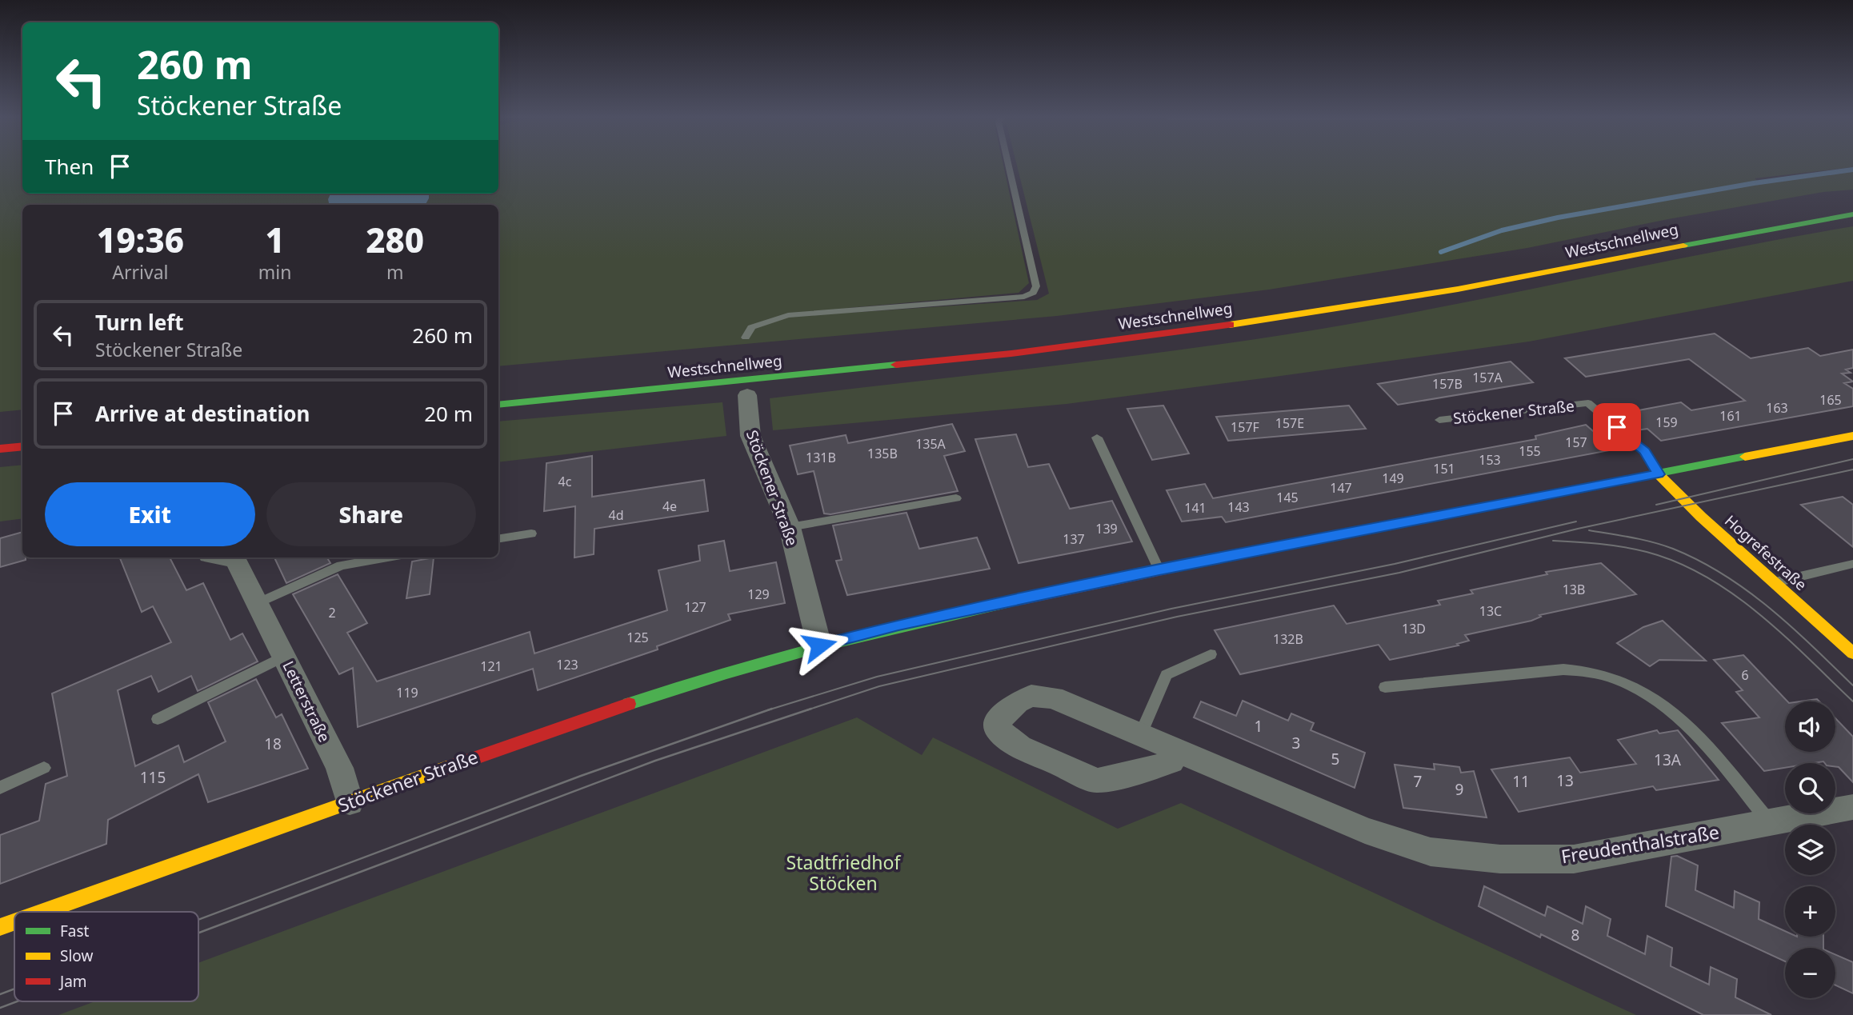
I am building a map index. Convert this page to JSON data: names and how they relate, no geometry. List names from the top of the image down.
{
  "streets": {
    "main road": ["Westschnellweg", "Stöckener Straße", "Hogrefestraße"],
    "street": ["Letterstraße", "Freudenthalstraße"]
  },
  "crossings": [
    ["Stöckener Straße", "Hogrefestraße"],
    ["Stöckener Straße", "Letterstraße"]
  ],
  "parks": ["Stadtfriedhof Stöcken"],
  "house_numbers": [
    "157A",
    "157B",
    "165",
    "163",
    "161",
    "159",
    "157E",
    "157F",
    "157",
    "135A",
    "155",
    "135B",
    "131B",
    "153",
    "151",
    "149",
    "4c",
    "147",
    "145",
    "4e",
    "143",
    "141",
    "4d",
    "139",
    "137",
    "13B",
    "129",
    "127",
    "13C",
    "2",
    "13D",
    "125",
    "132B",
    "123",
    "121",
    "6",
    "119",
    "1",
    "3",
    "18",
    "5",
    "13A",
    "115",
    "13",
    "7",
    "11",
    "9",
    "8"
  ],
  "legend": ["Fast", "Slow", "Jam"],
  "page": {
    "turn": ["260 m", "Stöckener Straße"],
    "then": "Then",
    "eta": [
      "19:36",
      "Arrival",
      "1",
      "min",
      "280",
      "m"
    ],
    "list": [
      {
        "name": "Turn left",
        "note": "Stöckener Straße",
        "value": "260 m"
      },
      {
        "name": "Arrive at destination",
        "value": "20 m"
      }
    ],
    "buttons": ["Exit", "Share"],
    "map_buttons": ["+", "−"]
  }
}
